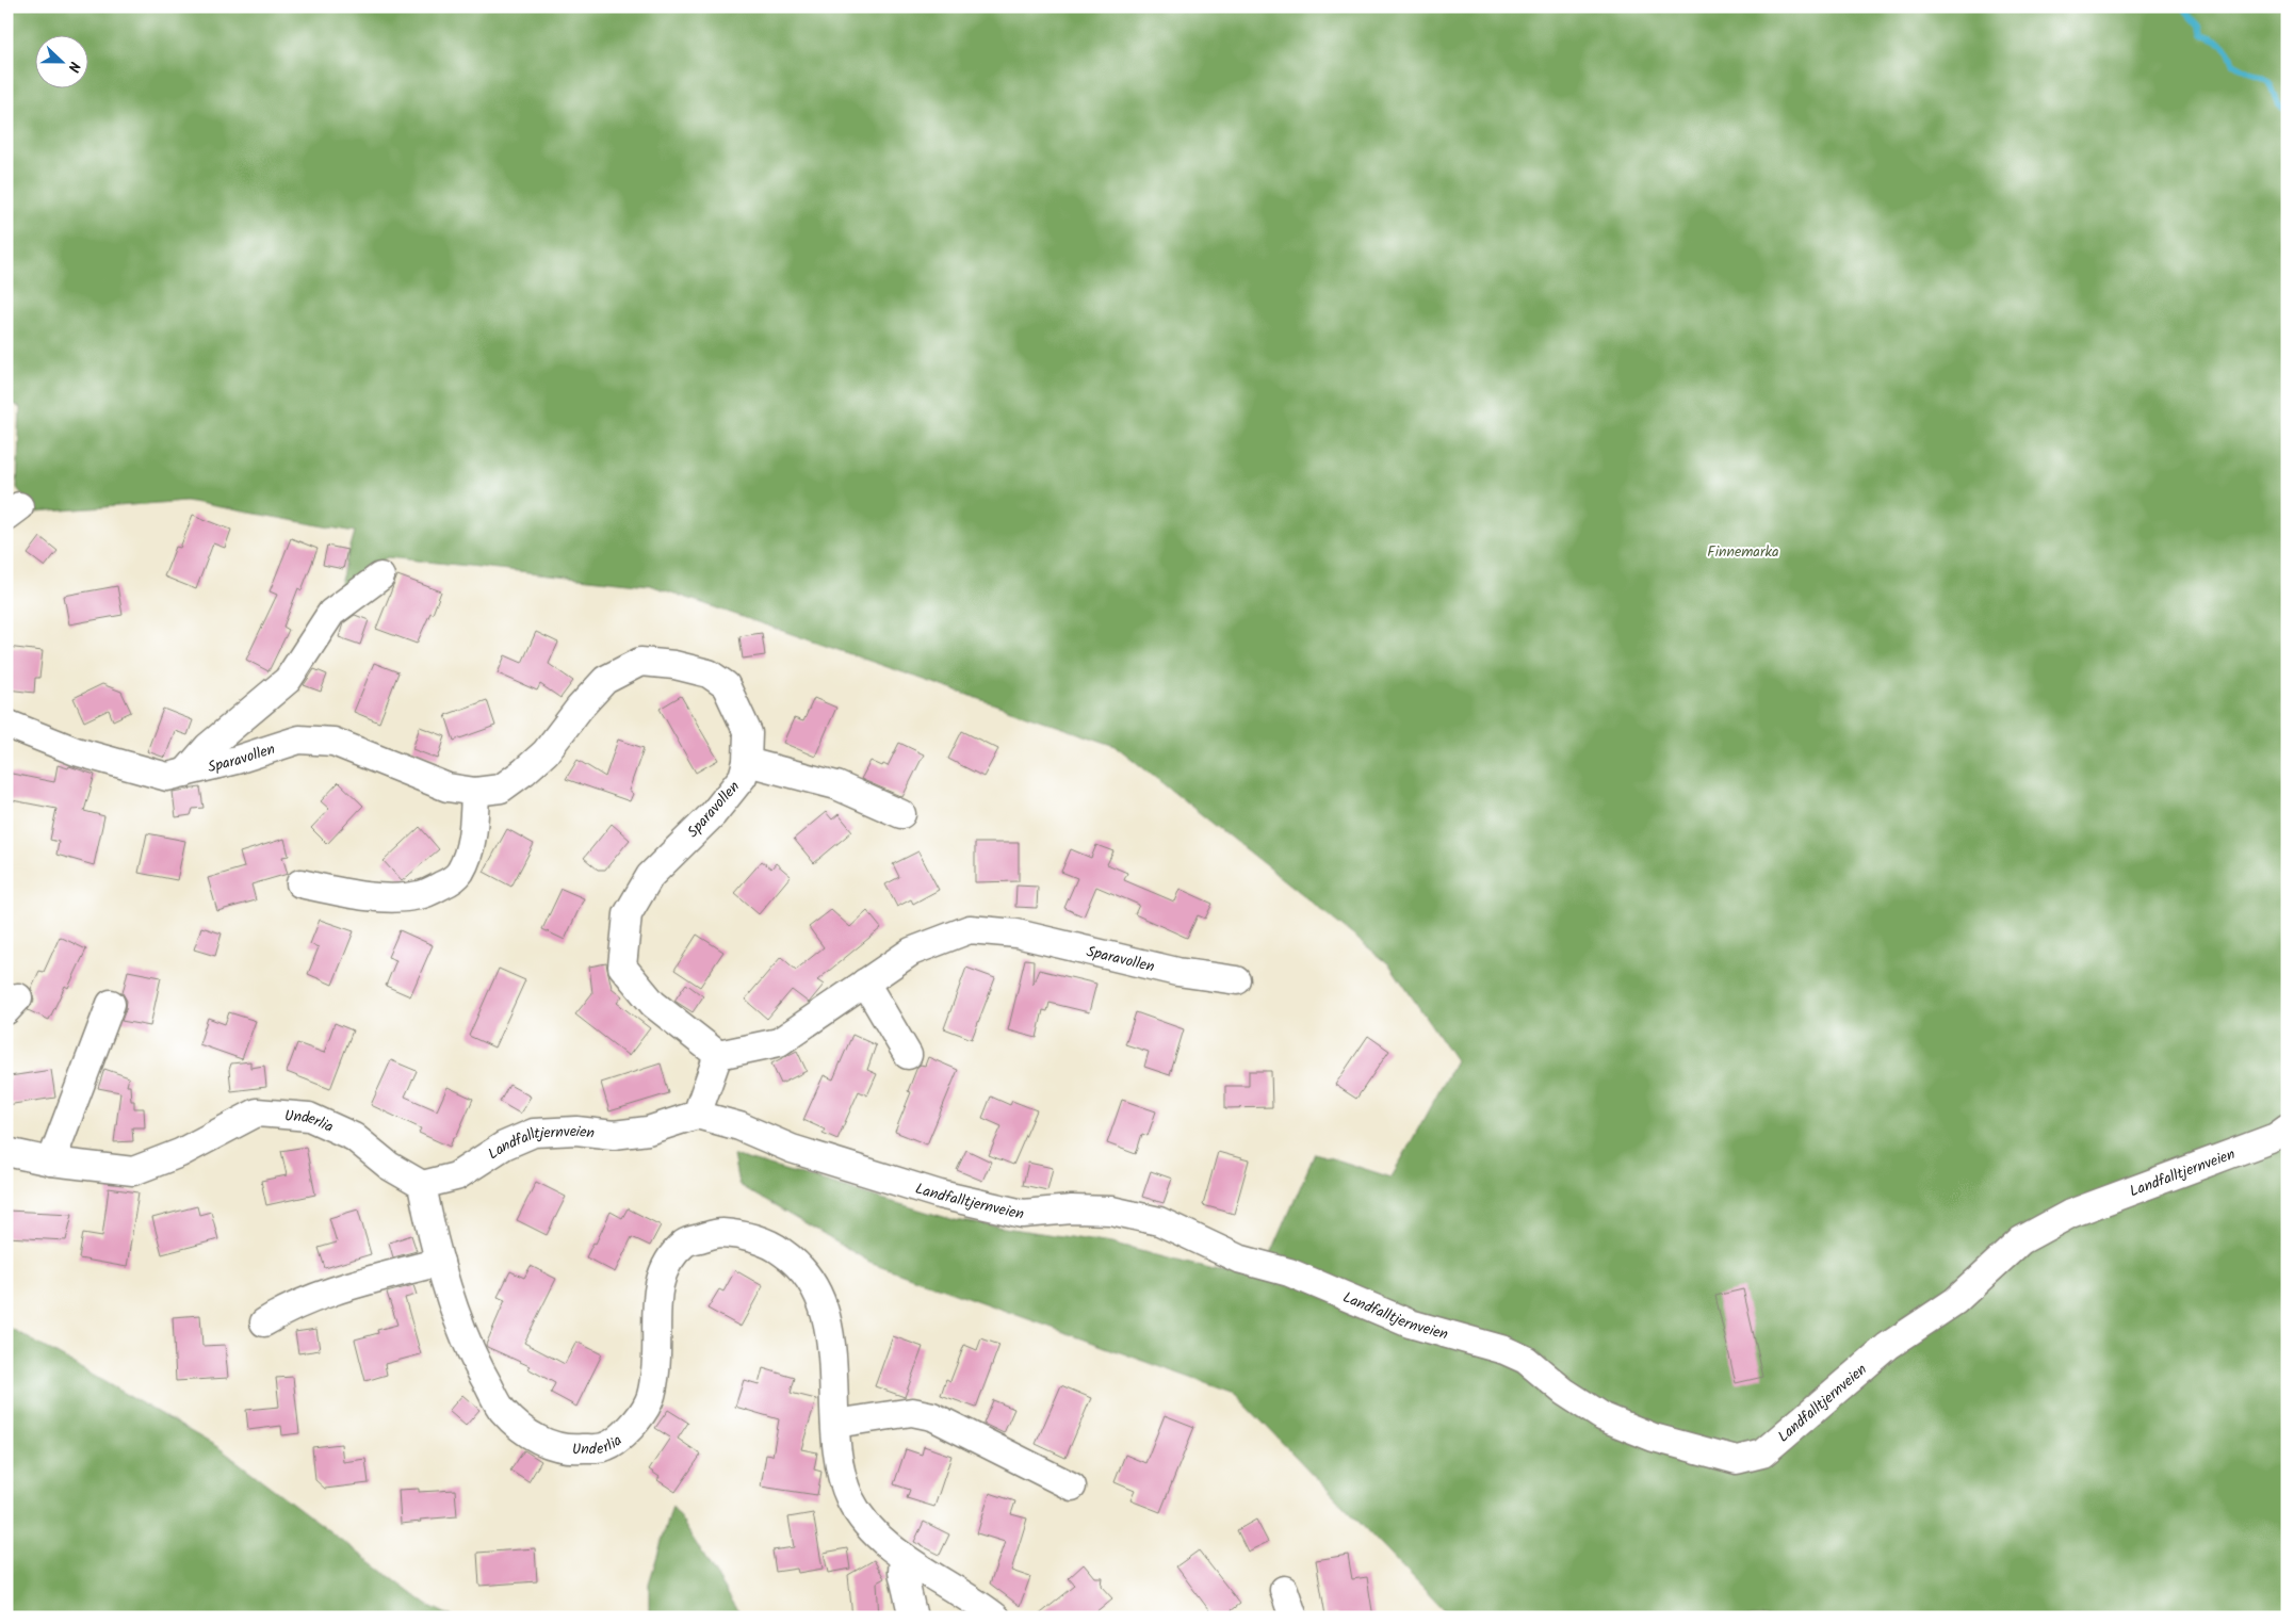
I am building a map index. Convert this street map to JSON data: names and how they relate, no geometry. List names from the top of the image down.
{
  "streets": {
    "street": ["Sparavollen", "Underlia", "Landfalltjernveien"]
  },
  "crossings": [
    ["Underlia", "Landfalltjernveien"]
  ],
  "parks": ["Finnemarka"],
  "north": "right"
}
